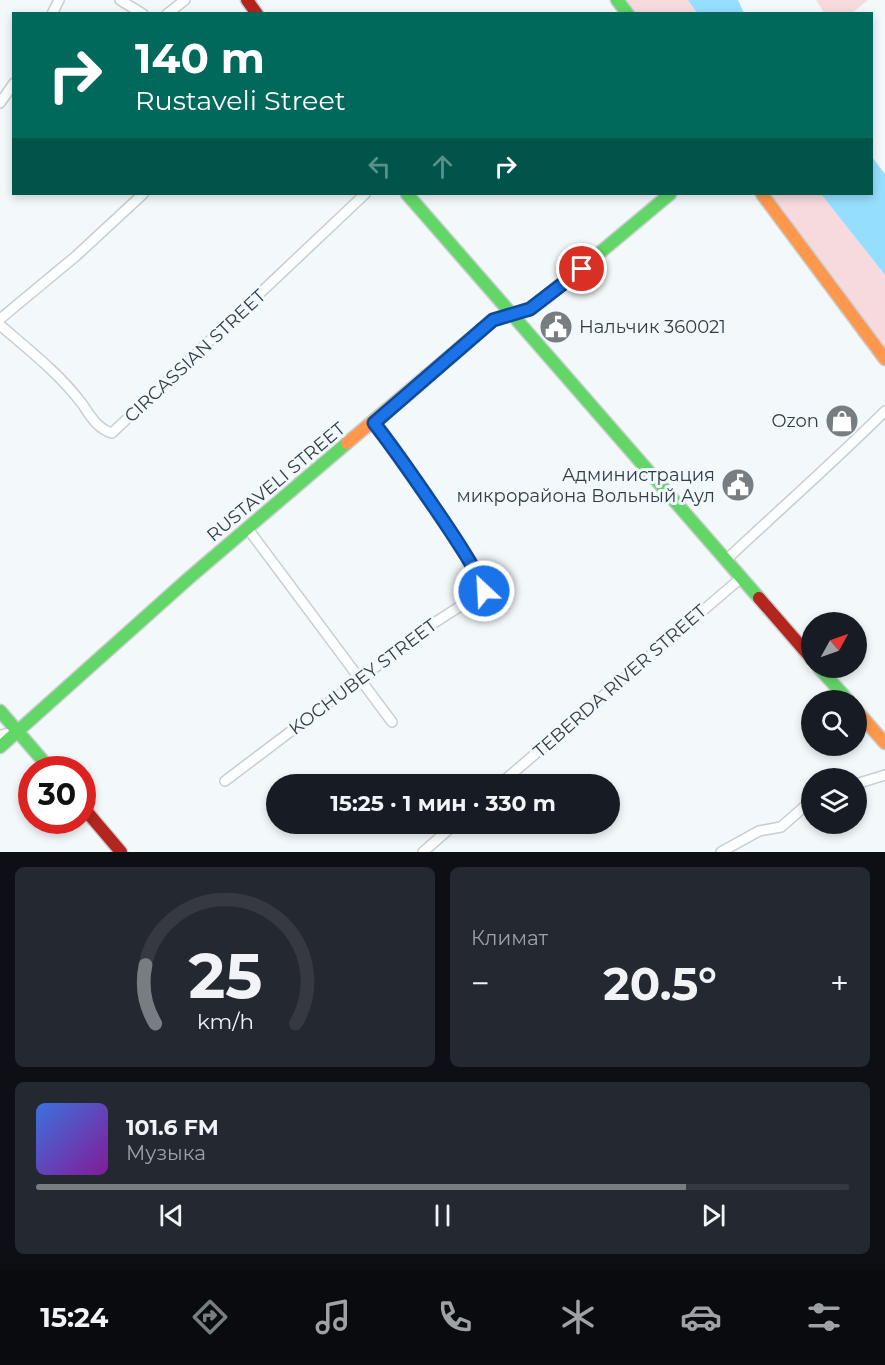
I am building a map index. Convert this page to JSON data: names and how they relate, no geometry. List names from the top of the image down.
{
  "streets": {
    "street": [
      "CIRCASSIAN STREET",
      "RUSTAVELI STREET",
      "KOCHUBEY STREET",
      "TEBERDA RIVER STREET"
    ]
  },
  "crossings": [
    ["RUSTAVELI STREET", "KOCHUBEY STREET"]
  ],
  "places": {
    "public building": ["Нальчик 360021", "Администрация микрорайона Вольный Аул"],
    "shop": ["Ozon"]
  },
  "north": "top right",
  "page": {
    "turn": ["140 m", "Rustaveli Street"],
    "limit": "30",
    "trip": "15:25 · 1 мин · 330 m",
    "tile": "Климат",
    "heat": ["−", "20.5°", "+"],
    "song": ["101.6 FM", "Музыка"],
    "tabs": "15:24",
    "gauge": ["25", "km/h"]
  }
}
